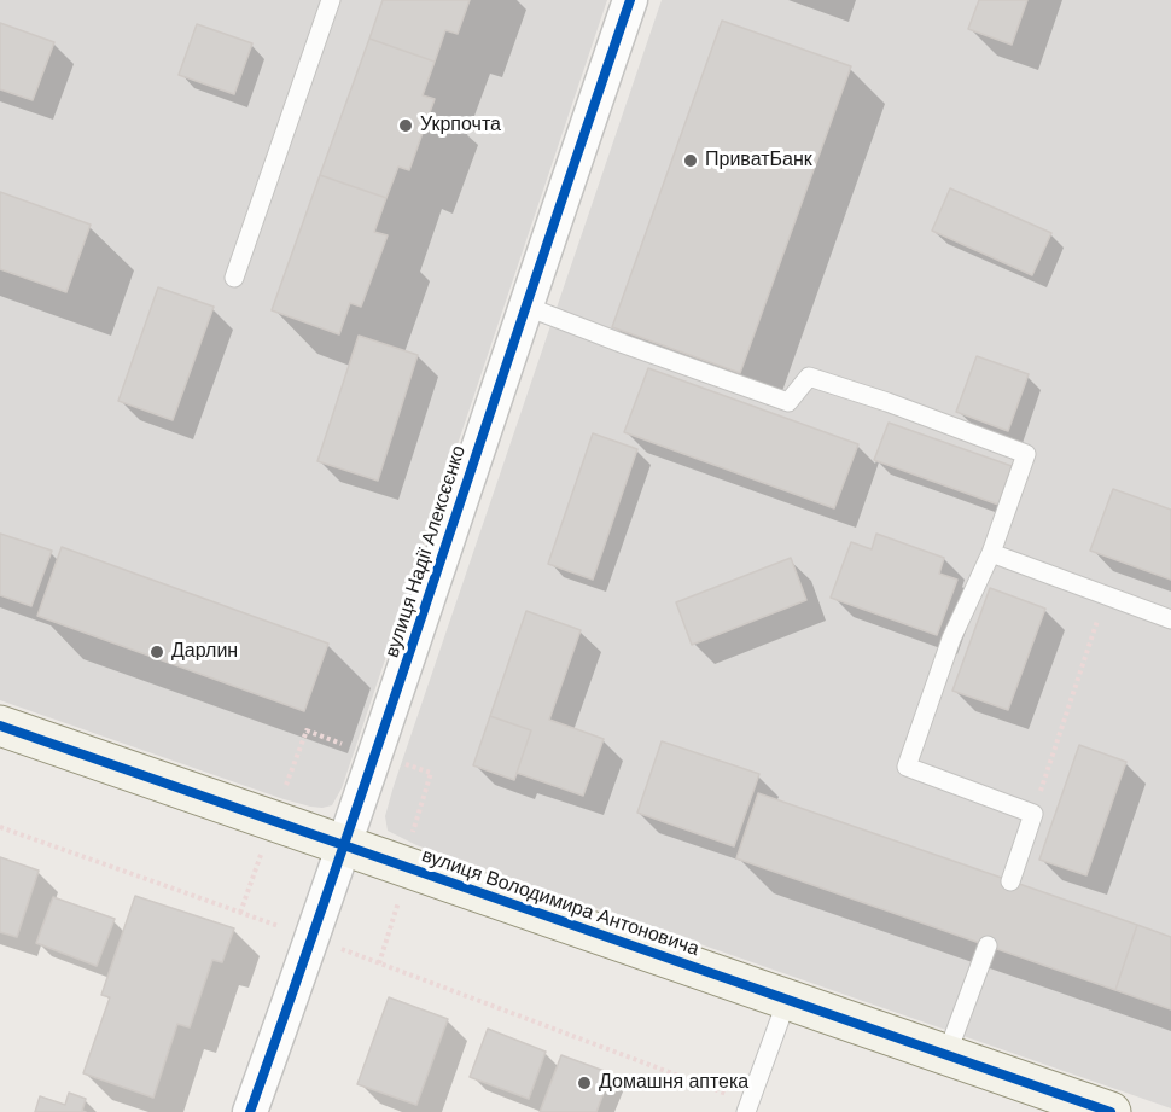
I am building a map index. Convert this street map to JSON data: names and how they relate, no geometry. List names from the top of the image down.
{
  "streets": {
    "street": ["вулиця Надії Алексєєнко", "вулиця Володимира Антоновича"]
  },
  "crossings": [
    ["вулиця Надії Алексєєнко", "вулиця Володимира Антоновича"]
  ],
  "places": [
    "Укрпочта",
    "ПриватБанк",
    "Дарлин",
    "Домашня аптека"
  ]
}
